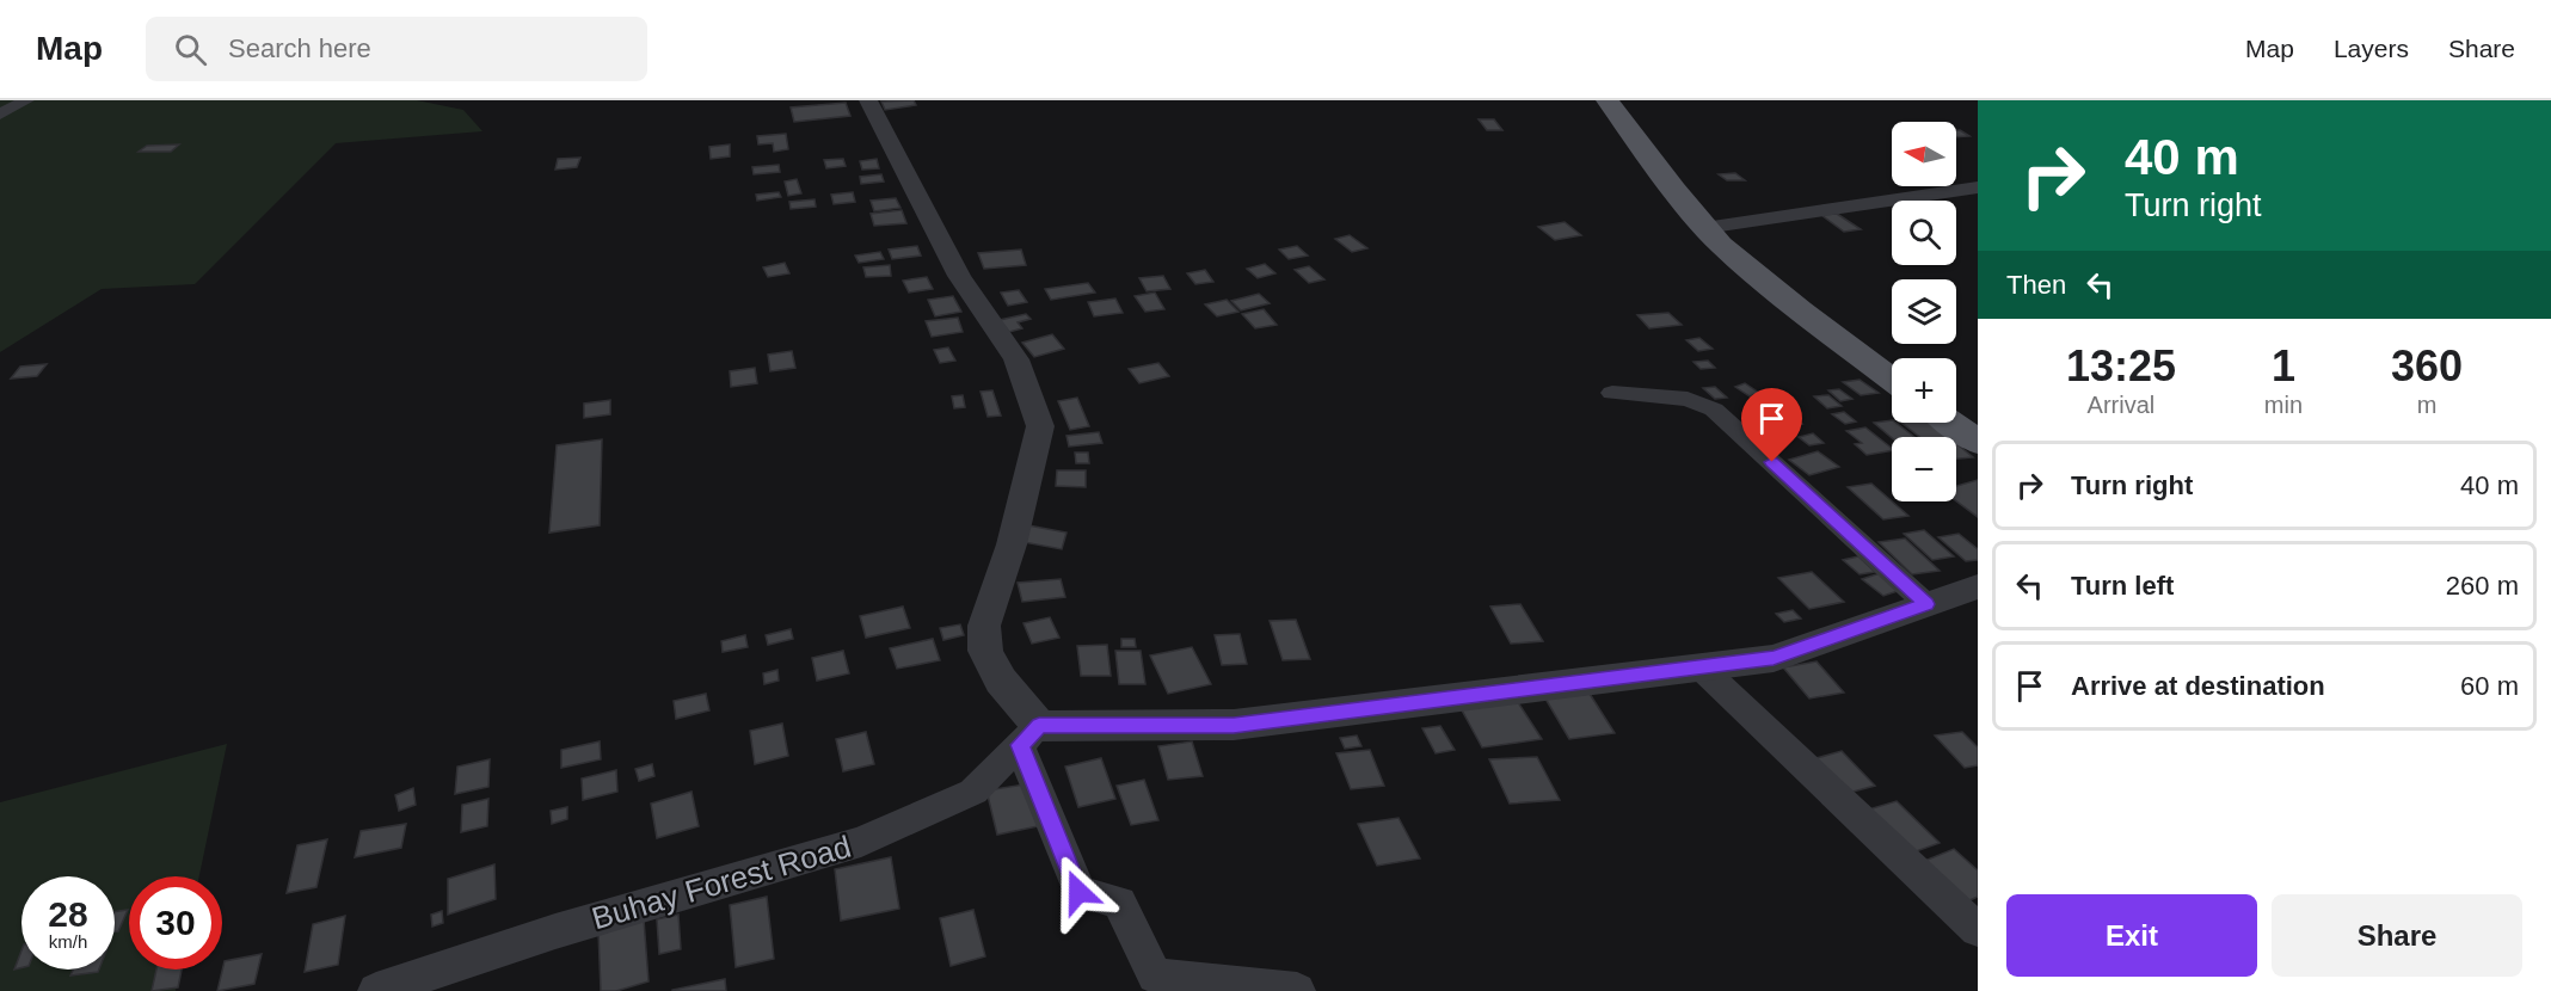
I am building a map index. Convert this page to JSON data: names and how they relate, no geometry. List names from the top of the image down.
{
  "streets": {
    "street": ["Buhay Forest Road"]
  },
  "north": "left",
  "page": {
    "header": "Map",
    "search": "Search here",
    "nav": ["Map", "Layers", "Share"],
    "turn": ["40 m", "Turn right"],
    "map_buttons": ["+", "−"],
    "then": "Then",
    "eta": [
      "13:25",
      "Arrival",
      "1",
      "min",
      "360",
      "m"
    ],
    "list": [
      {
        "name": "Turn right",
        "value": "40 m"
      },
      {
        "name": "Turn left",
        "value": "260 m"
      },
      {
        "name": "Arrive at destination",
        "value": "60 m"
      }
    ],
    "speed": "28 km/h",
    "limit": "30",
    "buttons": ["Exit", "Share"]
  }
}
